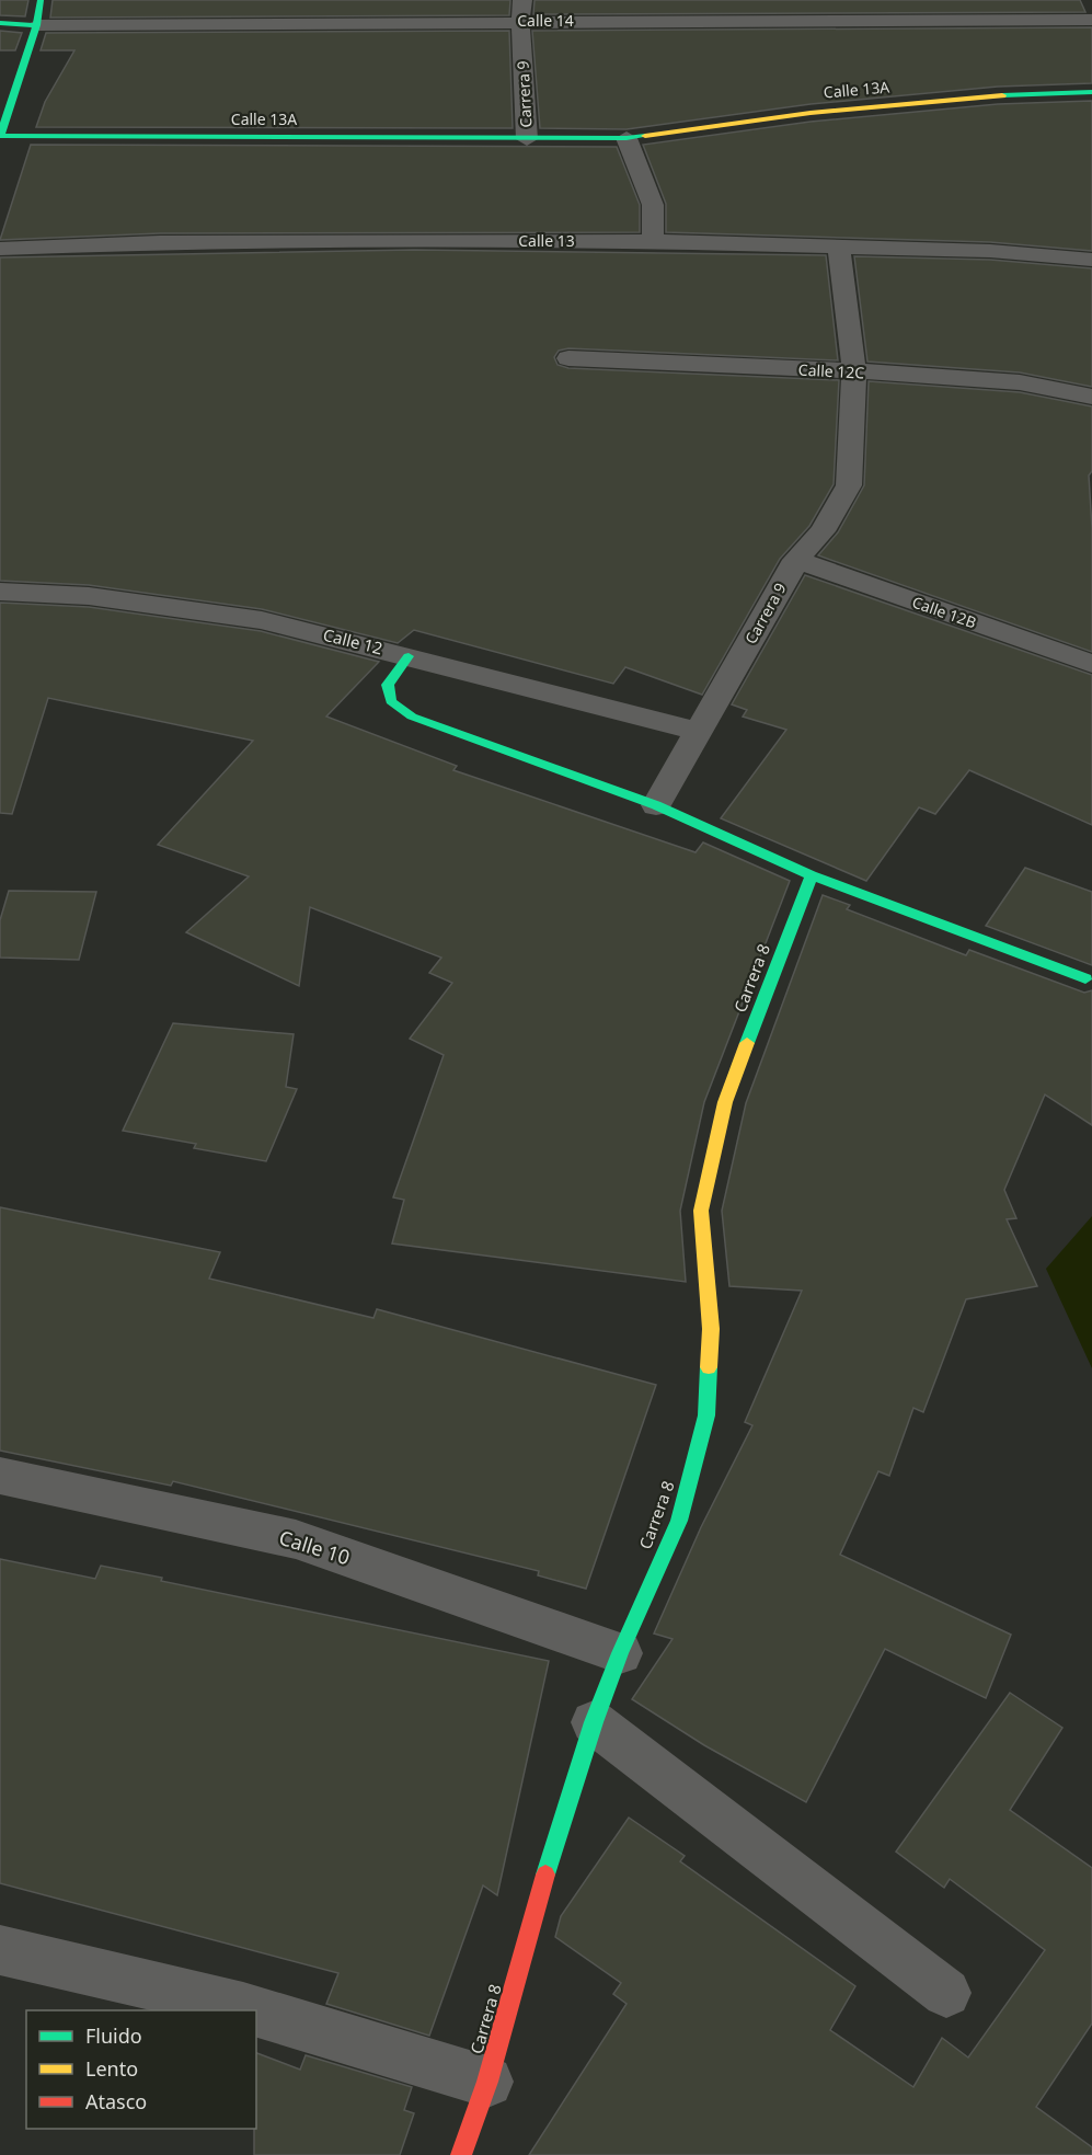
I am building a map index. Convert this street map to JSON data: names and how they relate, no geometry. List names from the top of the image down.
{
  "streets": {
    "street": [
      "Calle 14",
      "Calle 13A",
      "Carrera 9",
      "Calle 13",
      "Calle 12C",
      "Calle 12B",
      "Calle 12",
      "Carrera 8",
      "Calle 10"
    ]
  },
  "crossings": [
    ["Calle 14", "Carrera 9"],
    ["Calle 13A", "Carrera 9"],
    ["Carrera 9", "Calle 13"],
    ["Carrera 9", "Calle 12C"],
    ["Carrera 9", "Calle 12B"],
    ["Carrera 9", "Calle 12"],
    ["Carrera 8", "Calle 10"]
  ],
  "legend": ["Fluido", "Lento", "Atasco"]
}
